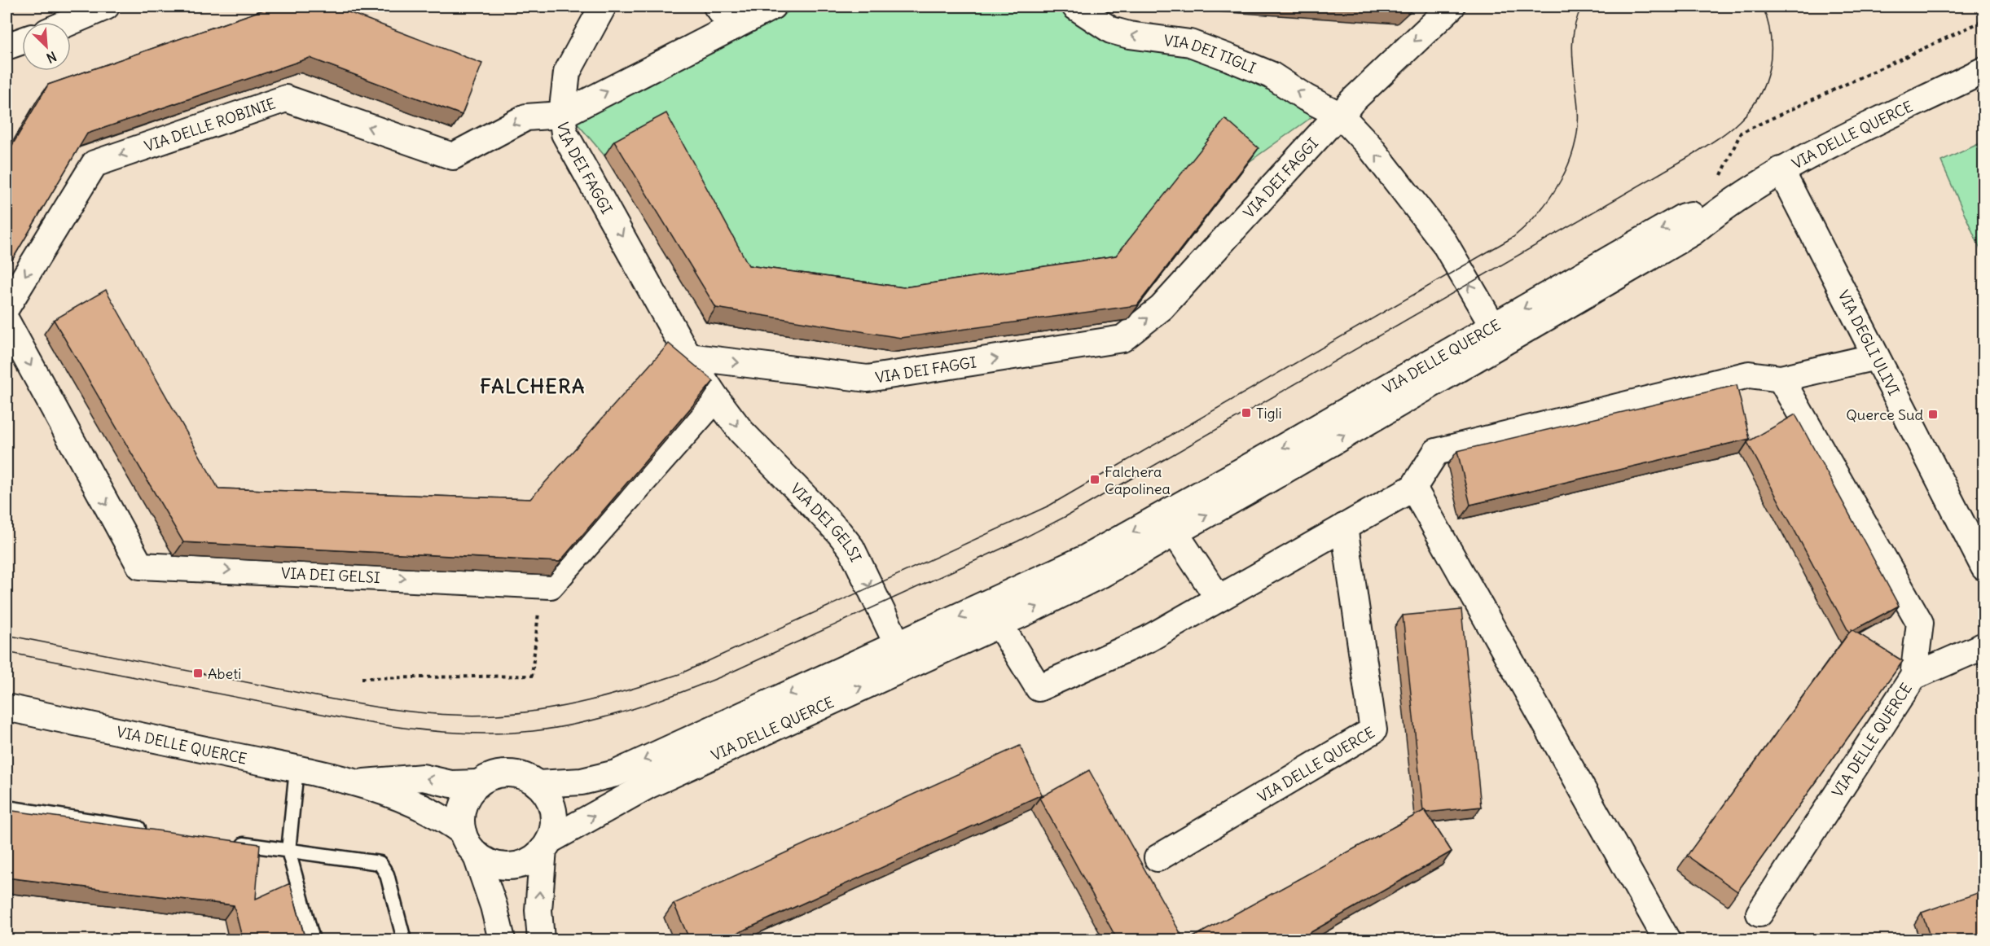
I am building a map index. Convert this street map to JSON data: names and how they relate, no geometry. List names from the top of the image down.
{
  "streets": {
    "street": [
      "VIA DEI TIGLI",
      "VIA DELLE ROBINIE",
      "VIA DELLE QUERCE",
      "VIA DEI FAGGI",
      "VIA DEGLI ULIVI",
      "VIA DEI GELSI"
    ]
  },
  "crossings": [
    ["VIA DEI TIGLI", "VIA DELLE QUERCE"],
    ["VIA DEI TIGLI", "VIA DEI FAGGI"],
    ["VIA DELLE ROBINIE", "VIA DEI FAGGI"],
    ["VIA DELLE QUERCE", "VIA DEGLI ULIVI"],
    ["VIA DELLE QUERCE", "VIA DEI GELSI"],
    ["VIA DEI FAGGI", "VIA DEI GELSI"]
  ],
  "one_way": ["VIA DEI TIGLI", "VIA DELLE ROBINIE", "VIA DEI GELSI"],
  "districts": ["FALCHERA"],
  "places": {
    "transit": [
      "Tigli",
      "Querce Sud",
      "Falchera Capolinea",
      "Abeti"
    ]
  },
  "north": "bottom right"
}
